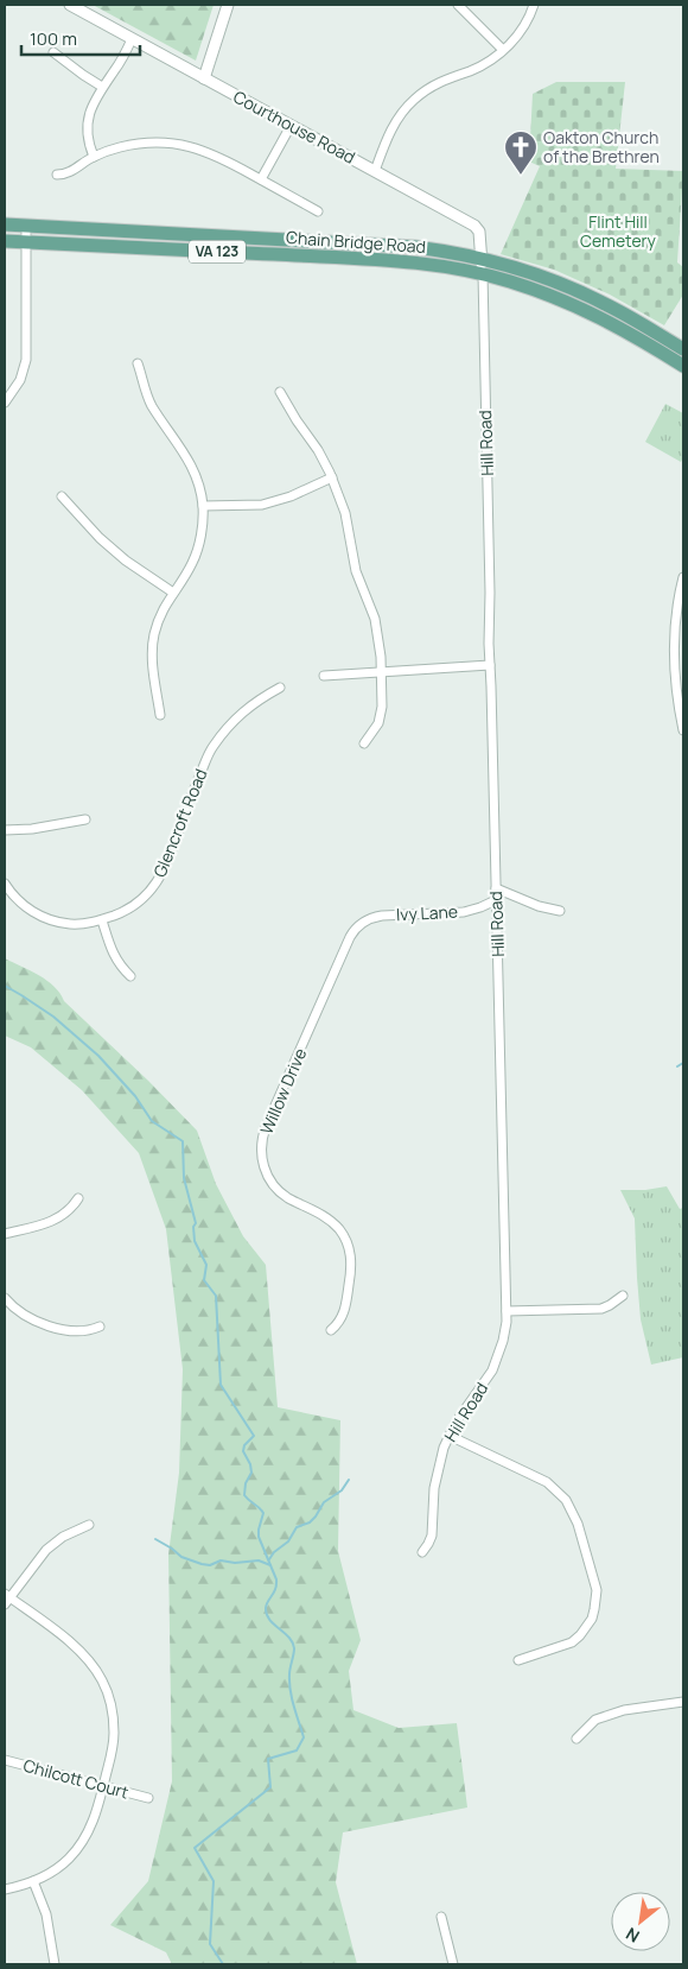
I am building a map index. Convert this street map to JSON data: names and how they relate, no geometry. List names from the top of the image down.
{
  "streets": {
    "main road": ["Chain Bridge Road", "VA 123"],
    "street": [
      "Courthouse Road",
      "Hill Road",
      "Glencroft Road",
      "Ivy Lane",
      "Willow Drive",
      "Chilcott Court"
    ]
  },
  "crossings": [
    ["Courthouse Road", "Chain Bridge Road"],
    ["Courthouse Road", "Hill Road"],
    ["Chain Bridge Road", "Hill Road"],
    ["Hill Road", "Ivy Lane"],
    ["Ivy Lane", "Willow Drive"]
  ],
  "parks": ["Flint Hill Cemetery"],
  "places": {
    "church": ["Oakton Church of the Brethren"]
  },
  "scale_bar": "100 m",
  "north": "bottom left"
}
